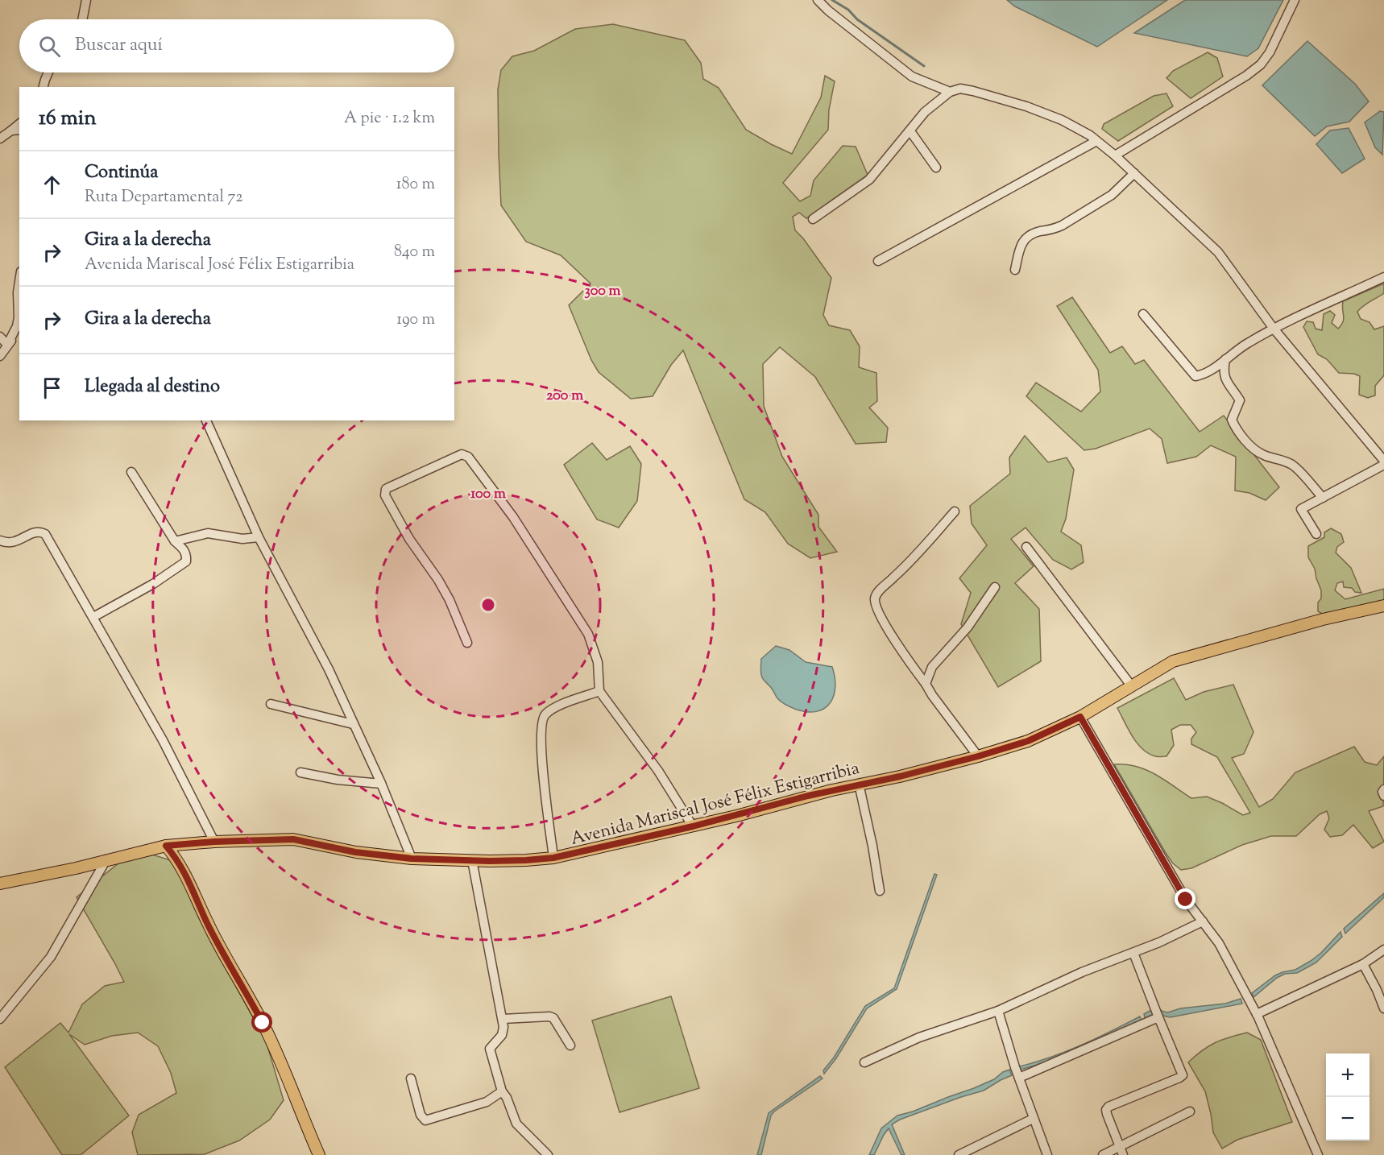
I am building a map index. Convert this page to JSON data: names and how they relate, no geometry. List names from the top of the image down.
{
  "streets": {
    "main road": ["Avenida Mariscal José Félix Estigarribia"]
  },
  "page": {
    "search": "Buscar aquí",
    "heading": ["16 min", "A pie · 1.2 km"],
    "list": [
      ["Continúa", "Ruta Departamental 72", "180 m"],
      ["Gira a la derecha", "Avenida Mariscal José Félix Estigarribia", "840 m"],
      ["Gira a la derecha", "190 m"],
      "Llegada al destino"
    ],
    "map_buttons": ["+", "−"]
  },
  "rings": ["300 m", "200 m", "100 m"]
}
